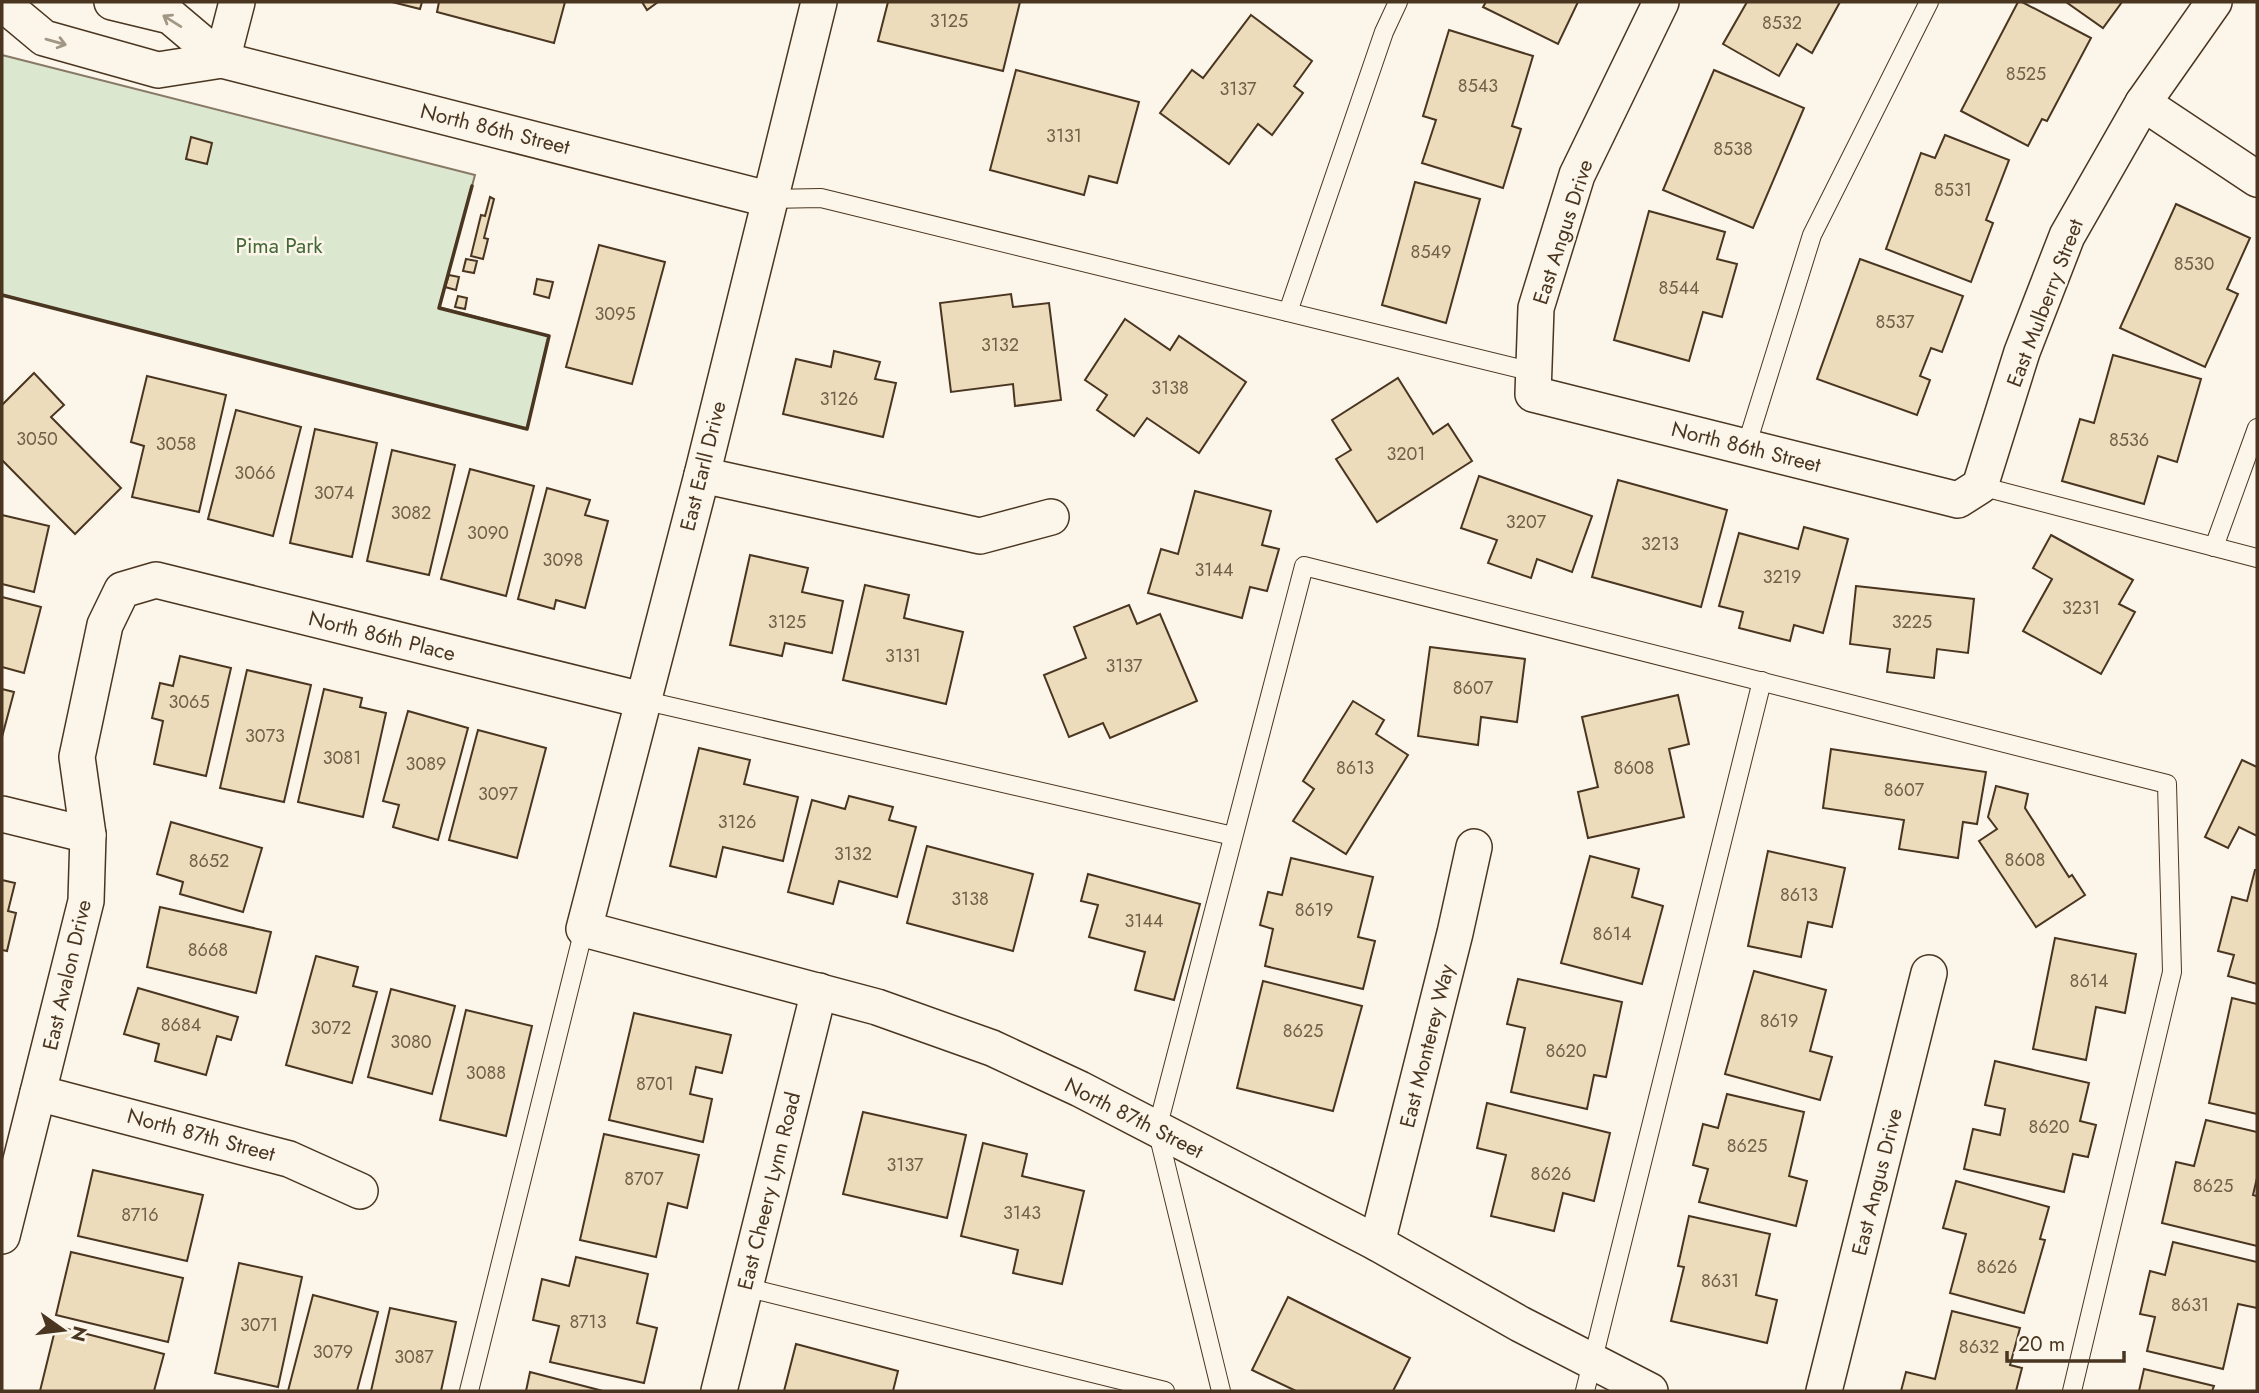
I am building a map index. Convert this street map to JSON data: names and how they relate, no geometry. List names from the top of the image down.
{
  "streets": {
    "street": [
      "North 86th Street",
      "East Angus Drive",
      "East Mulberry Street",
      "East Earll Drive",
      "North 86th Place",
      "East Avalon Drive",
      "East Monterey Way",
      "North 87th Street",
      "East Cheery Lynn Road"
    ]
  },
  "crossings": [
    ["North 86th Street", "East Angus Drive"],
    ["North 86th Street", "East Mulberry Street"],
    ["North 86th Street", "East Earll Drive"],
    ["East Earll Drive", "North 86th Place"],
    ["East Earll Drive", "North 87th Street"],
    ["North 86th Place", "East Avalon Drive"],
    ["East Avalon Drive", "North 87th Street"],
    ["East Monterey Way", "North 87th Street"],
    ["North 87th Street", "East Cheery Lynn Road"]
  ],
  "parks": ["Pima Park"],
  "house_numbers": [
    "3125",
    "8532",
    "8525",
    "8543",
    "3137",
    "3131",
    "8538",
    "8531",
    "8549",
    "8530",
    "8544",
    "3095",
    "8537",
    "3132",
    "3138",
    "3126",
    "3050",
    "8536",
    "3058",
    "3201",
    "3066",
    "3074",
    "3082",
    "3207",
    "3090",
    "3213",
    "3098",
    "3144",
    "3219",
    "3231",
    "3125",
    "3225",
    "3131",
    "3137",
    "8607",
    "3065",
    "3073",
    "3081",
    "3089",
    "8613",
    "8608",
    "8607",
    "3097",
    "3126",
    "3132",
    "8608",
    "8652",
    "8613",
    "3138",
    "8619",
    "3144",
    "8614",
    "8668",
    "8614",
    "8619",
    "8684",
    "3072",
    "8625",
    "3080",
    "8620",
    "3088",
    "8701",
    "8620",
    "8625",
    "3137",
    "8626",
    "8707",
    "8625",
    "3143",
    "8716",
    "8626",
    "8631",
    "8631",
    "8713",
    "3071",
    "8632",
    "3079",
    "3087"
  ],
  "scale_bar": "20 m",
  "north": "right"
}
